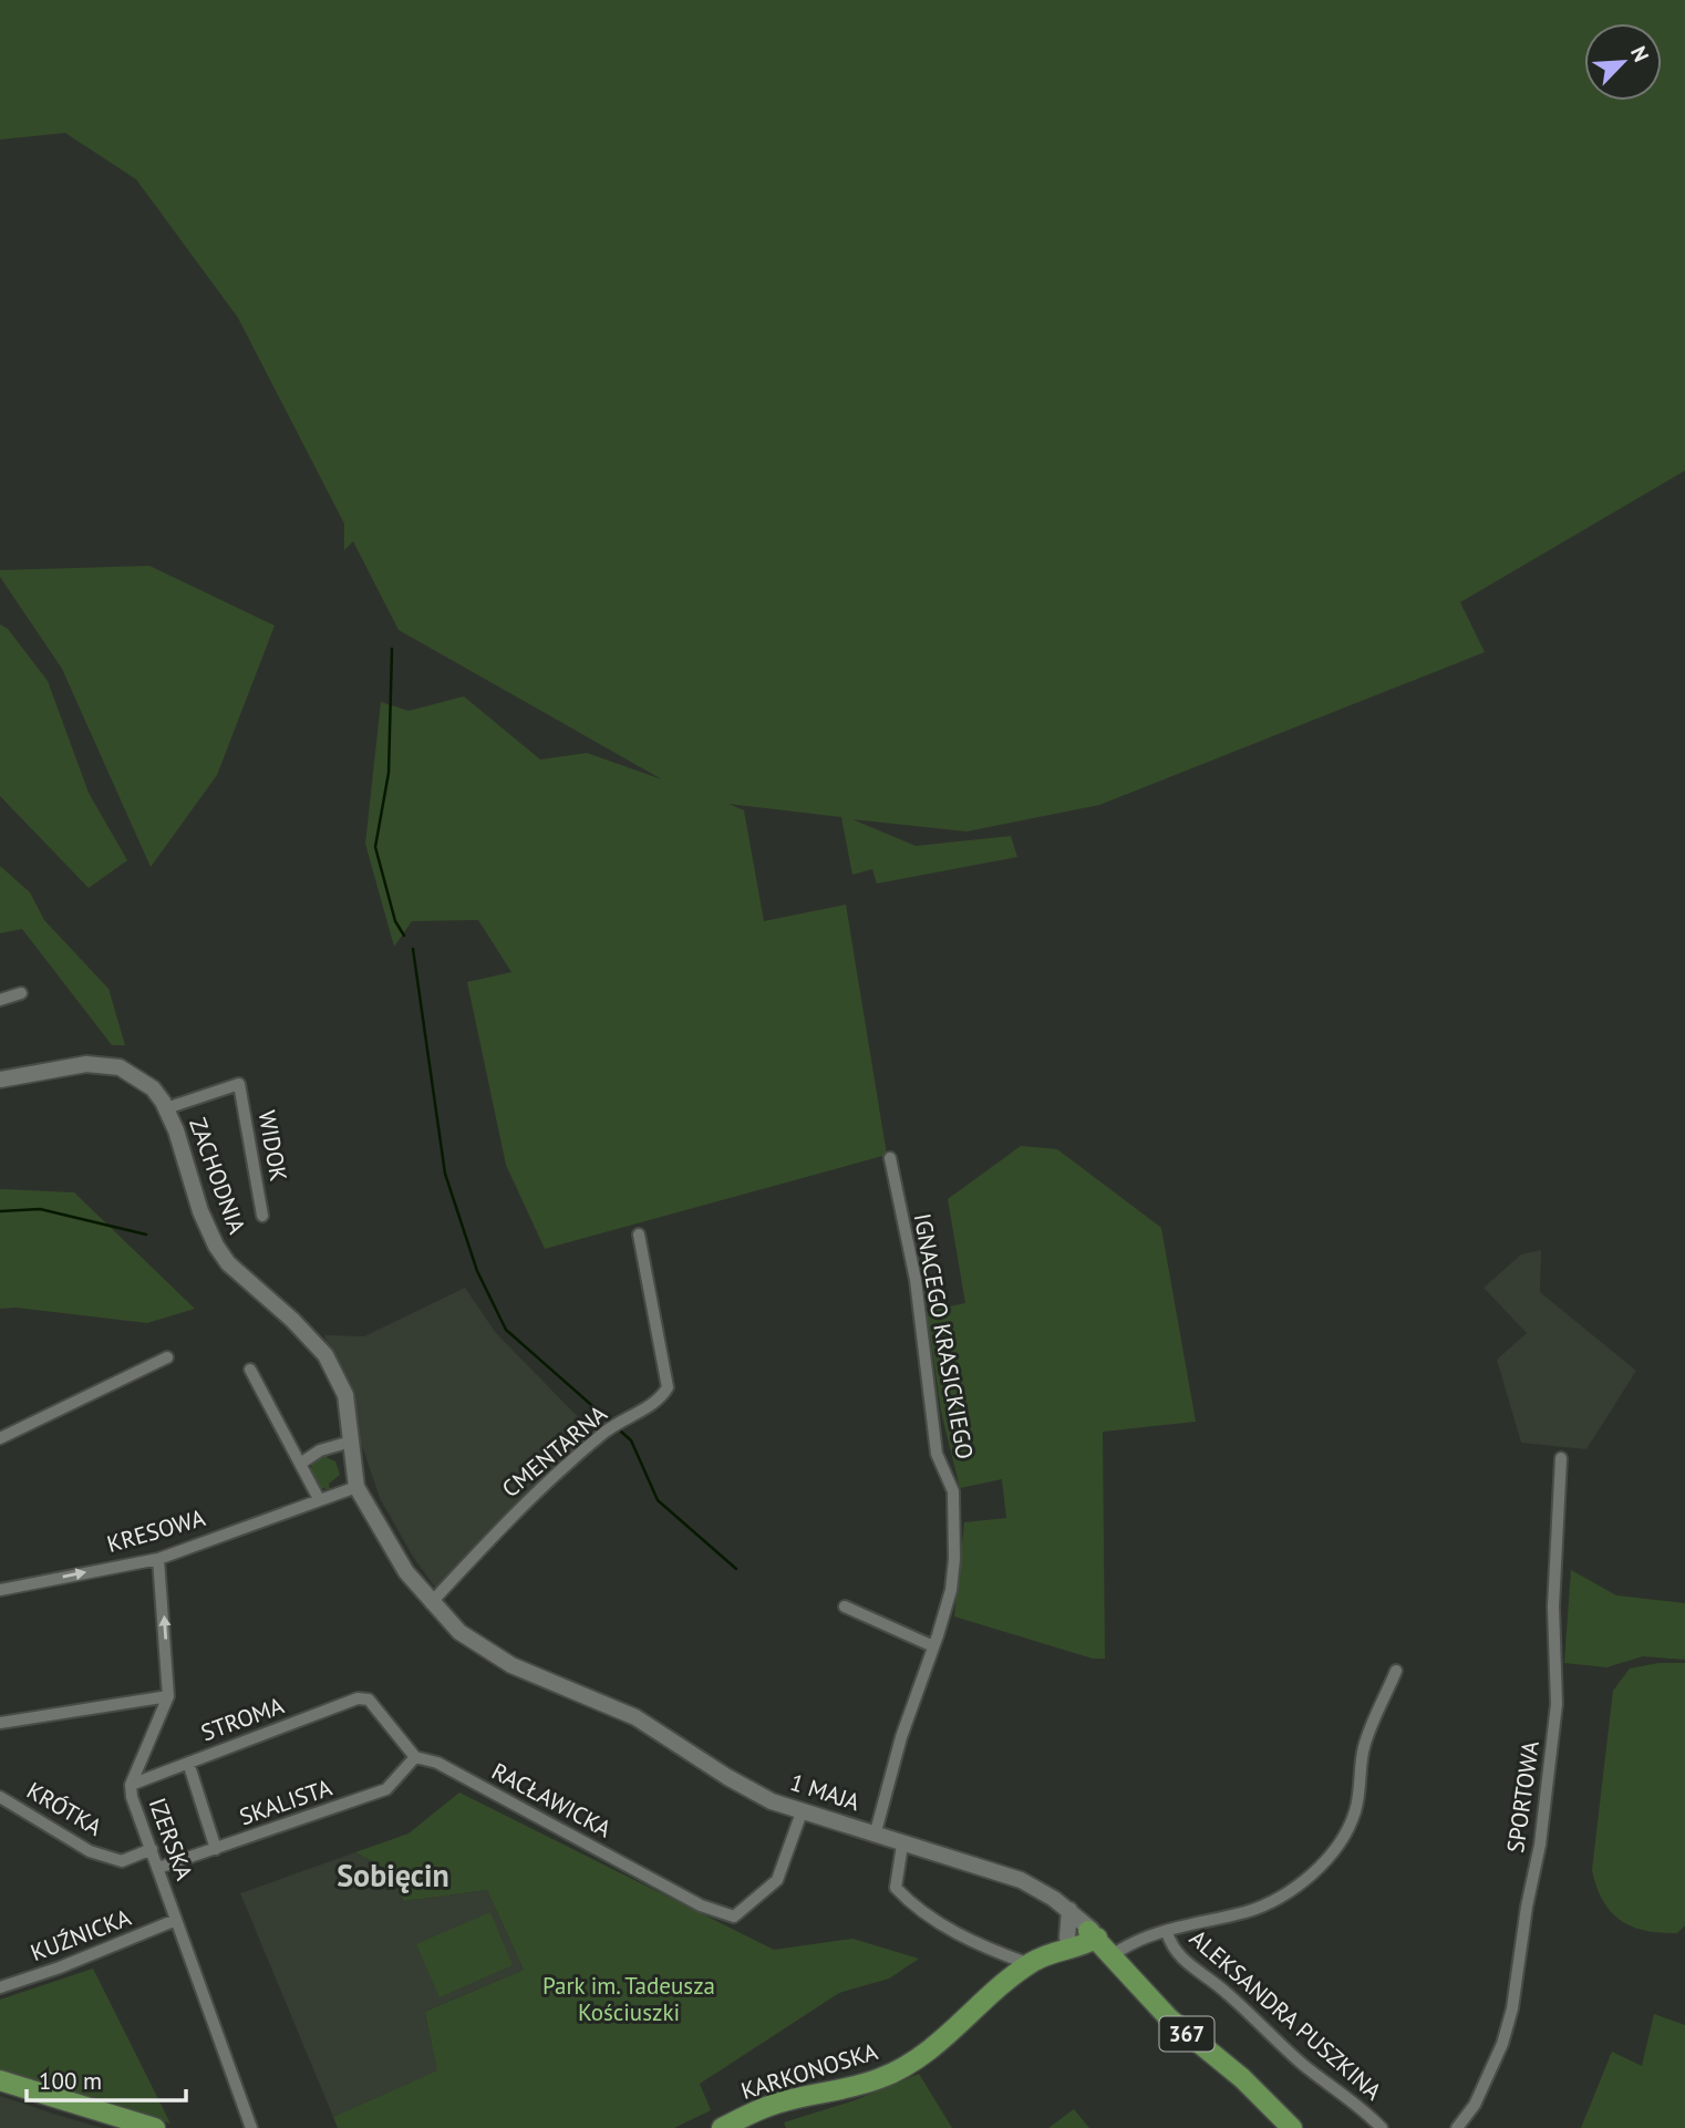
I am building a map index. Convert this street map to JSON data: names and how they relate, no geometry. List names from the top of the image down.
{
  "streets": {
    "main road": ["1 MAJA", "367", "KARKONOSKA"],
    "street": [
      "WIDOK",
      "ZACHODNIA",
      "IGNACEGO KRASICKIEGO",
      "CMENTARNA",
      "KRESOWA",
      "STROMA",
      "SPORTOWA",
      "RACŁAWICKA",
      "SKALISTA",
      "KRÓTKA",
      "IZERSKA",
      "KUŹNICKA",
      "ALEKSANDRA PUSZKINA"
    ]
  },
  "crossings": [
    ["WIDOK", "ZACHODNIA"],
    ["ZACHODNIA", "367"],
    ["IGNACEGO KRASICKIEGO", "1 MAJA"],
    ["CMENTARNA", "1 MAJA"],
    ["KRESOWA", "1 MAJA"],
    ["KRESOWA", "IZERSKA"],
    ["KRESOWA", "367"],
    ["STROMA", "RACŁAWICKA"],
    ["STROMA", "SKALISTA"],
    ["STROMA", "IZERSKA"],
    ["1 MAJA", "RACŁAWICKA"],
    ["1 MAJA", "367"],
    ["1 MAJA", "KARKONOSKA"],
    ["RACŁAWICKA", "SKALISTA"],
    ["SKALISTA", "IZERSKA"],
    ["KRÓTKA", "IZERSKA"],
    ["IZERSKA", "KUŹNICKA"]
  ],
  "one_way": ["KRESOWA"],
  "districts": ["Sobięcin"],
  "parks": ["Park im. Tadeusza Kościuszki"],
  "scale_bar": "100 m",
  "north": "top right"
}
